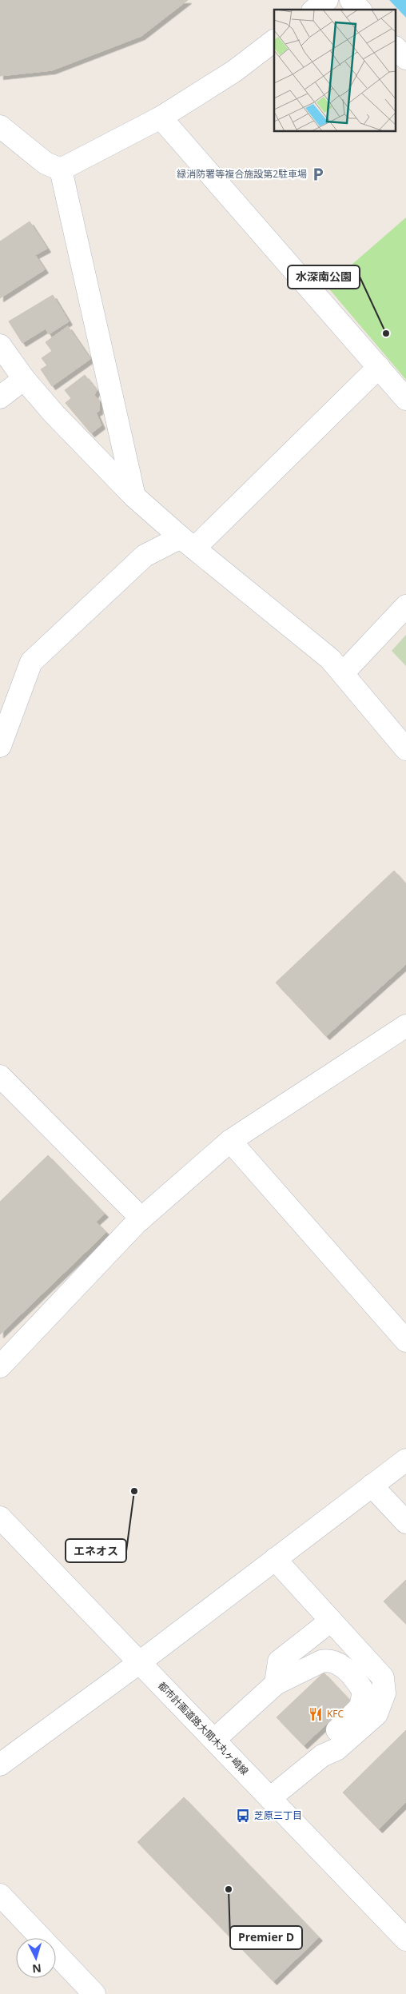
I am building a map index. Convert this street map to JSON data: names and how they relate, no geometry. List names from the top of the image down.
{
  "streets": {
    "street": ["都市計画道路大間木丸ヶ崎線"]
  },
  "places": {
    "parking": ["緑消防署等複合施設第2駐車場"],
    "other": ["水深南公園", "エネオス", "Premier D"],
    "restaurant": ["KFC"],
    "bus stop": ["芝原三丁目"]
  },
  "north": "bottom"
}
